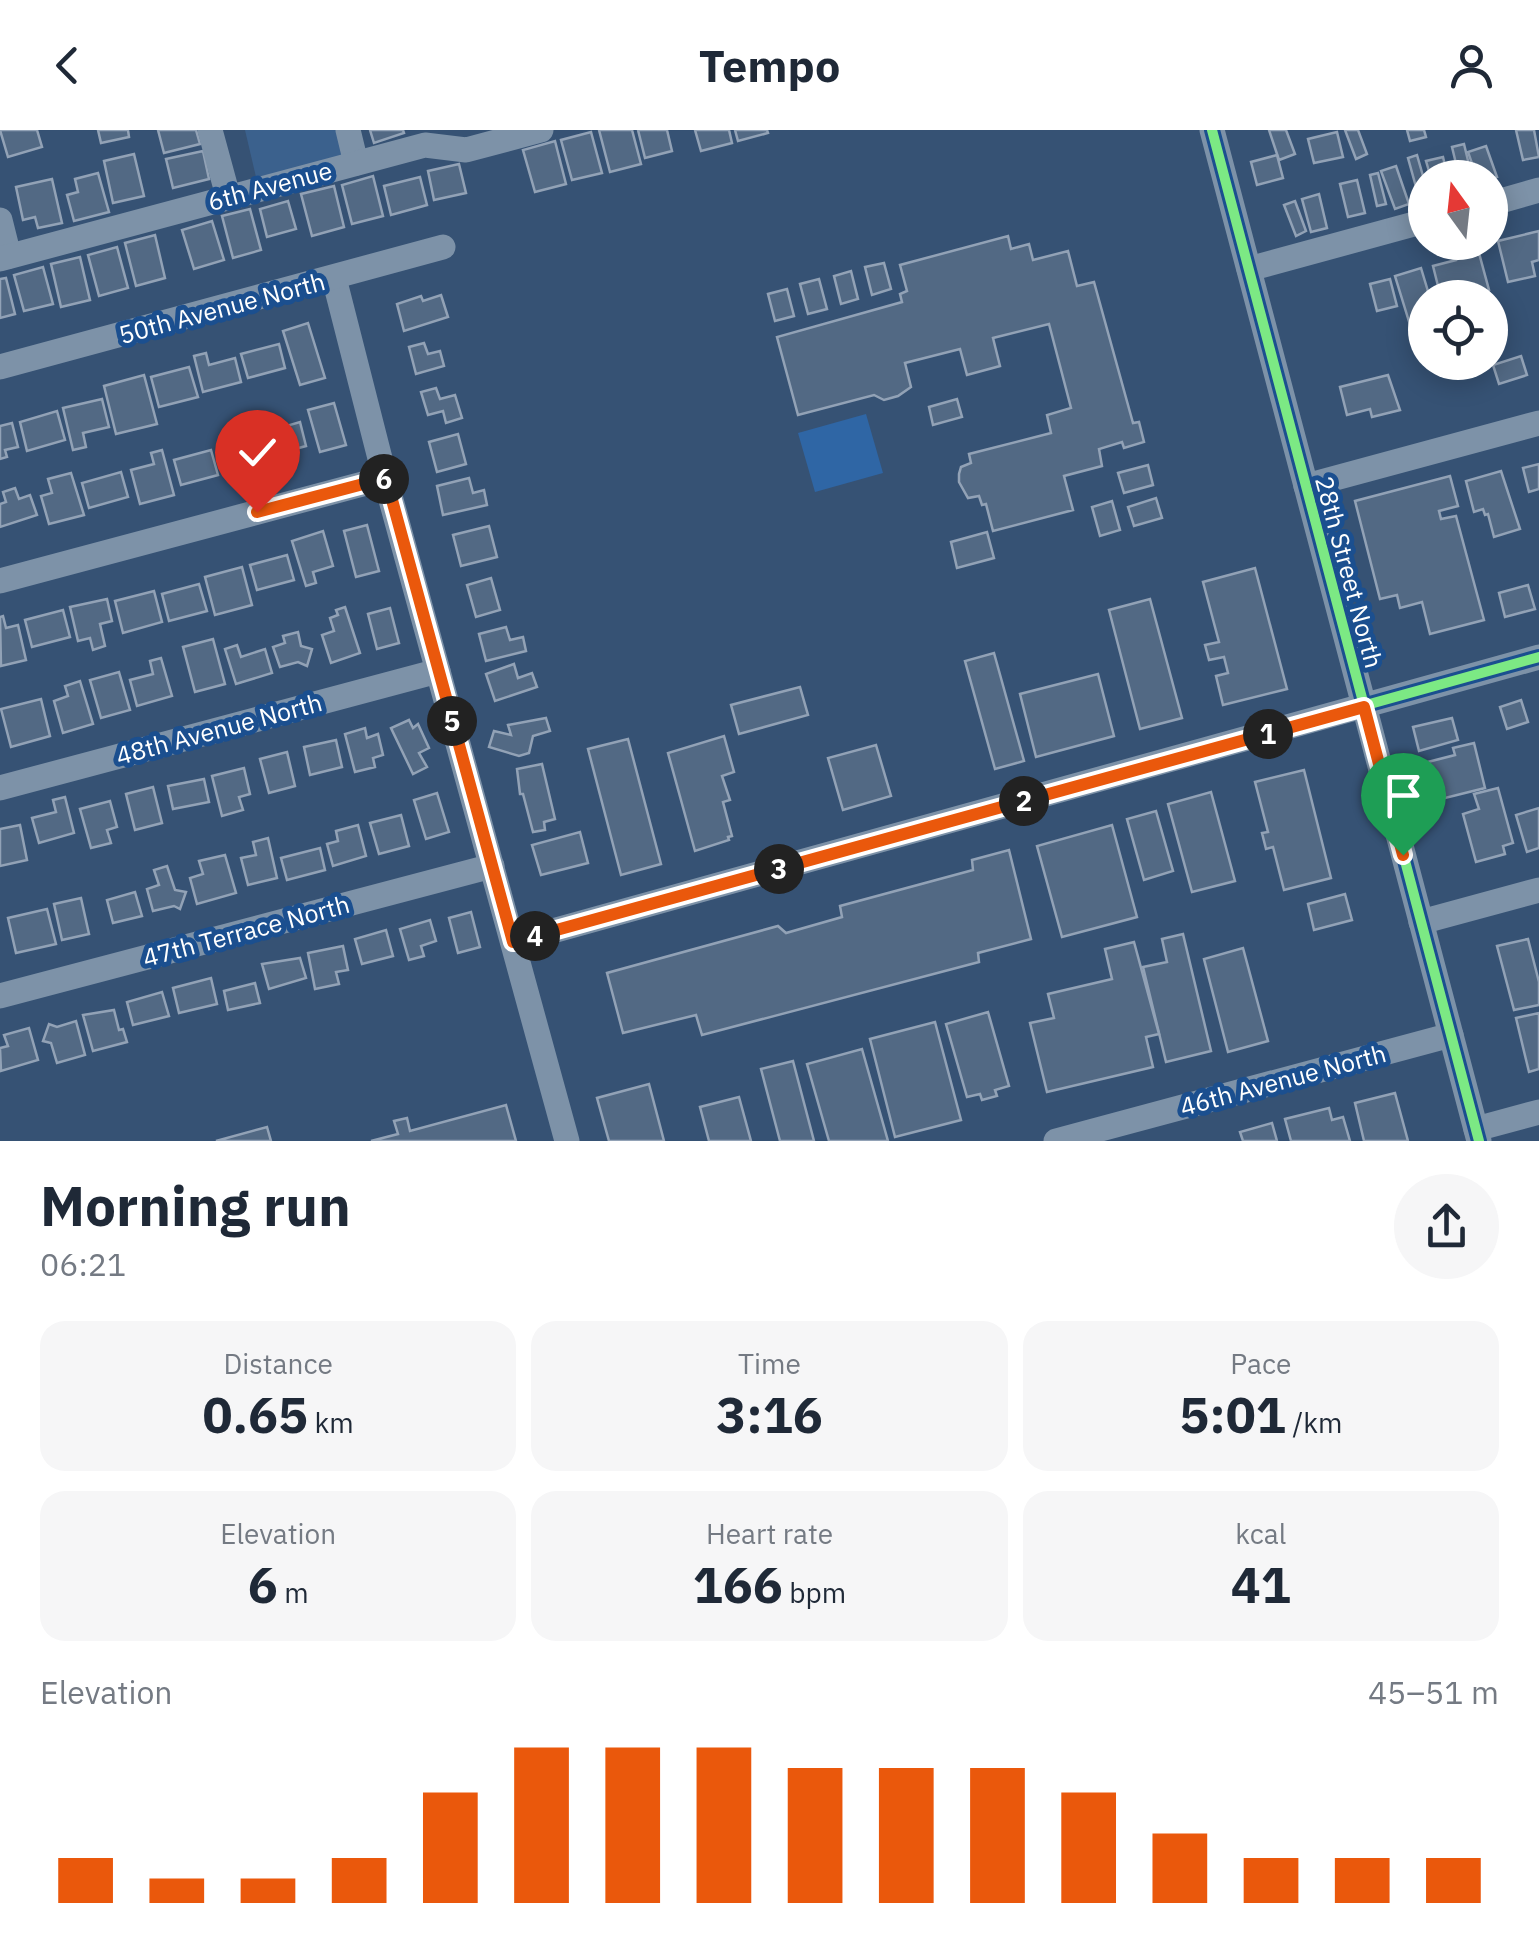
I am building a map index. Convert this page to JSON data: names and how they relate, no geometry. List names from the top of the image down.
{
  "streets": {
    "street": [
      "6th Avenue",
      "50th Avenue North",
      "28th Street North",
      "48th Avenue North",
      "47th Terrace North",
      "46th Avenue North"
    ]
  },
  "crossings": [
    ["28th Street North", "46th Avenue North"]
  ],
  "north": "top",
  "page": {
    "header": "Tempo",
    "pins": [
      "6",
      "5",
      "1",
      "2",
      "3",
      "4"
    ],
    "heading": ["Morning run", "06:21"],
    "stats": [
      ["Distance", "0.65 km"],
      ["Time", "3:16"],
      ["Pace", "5:01 /km"],
      ["Elevation", "6 m"],
      ["Heart rate", "166 bpm"],
      ["kcal", "41"]
    ],
    "chart": ["Elevation", "45–51 m"]
  }
}
